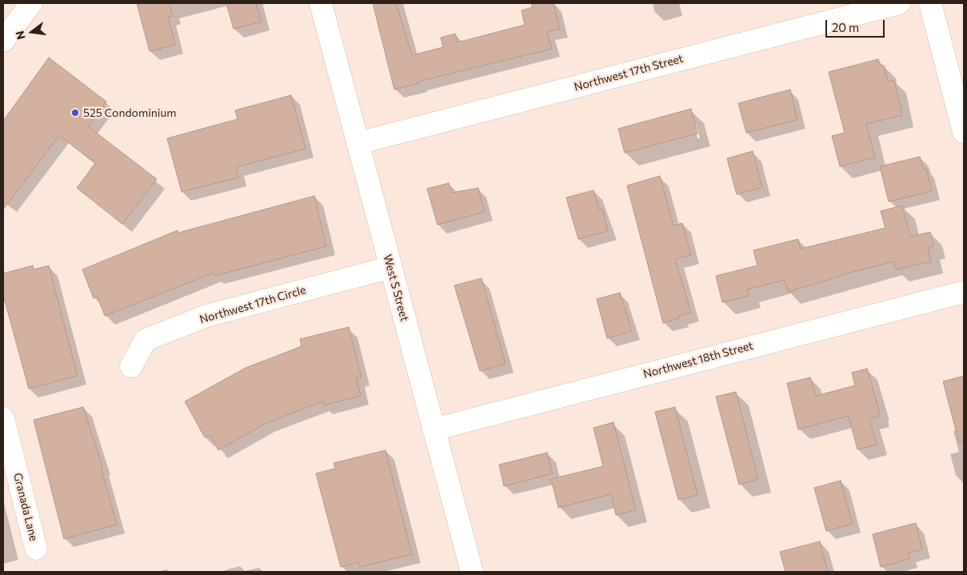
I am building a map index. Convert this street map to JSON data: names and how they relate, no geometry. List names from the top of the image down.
{
  "streets": {
    "street": [
      "Northwest 17th Street",
      "West S Street",
      "Northwest 17th Circle",
      "Northwest 18th Street",
      "Granada Lane"
    ]
  },
  "crossings": [
    ["Northwest 17th Street", "West S Street"],
    ["West S Street", "Northwest 17th Circle"],
    ["West S Street", "Northwest 18th Street"]
  ],
  "places": ["525 Condominium"],
  "scale_bar": "20 m",
  "north": "left"
}
